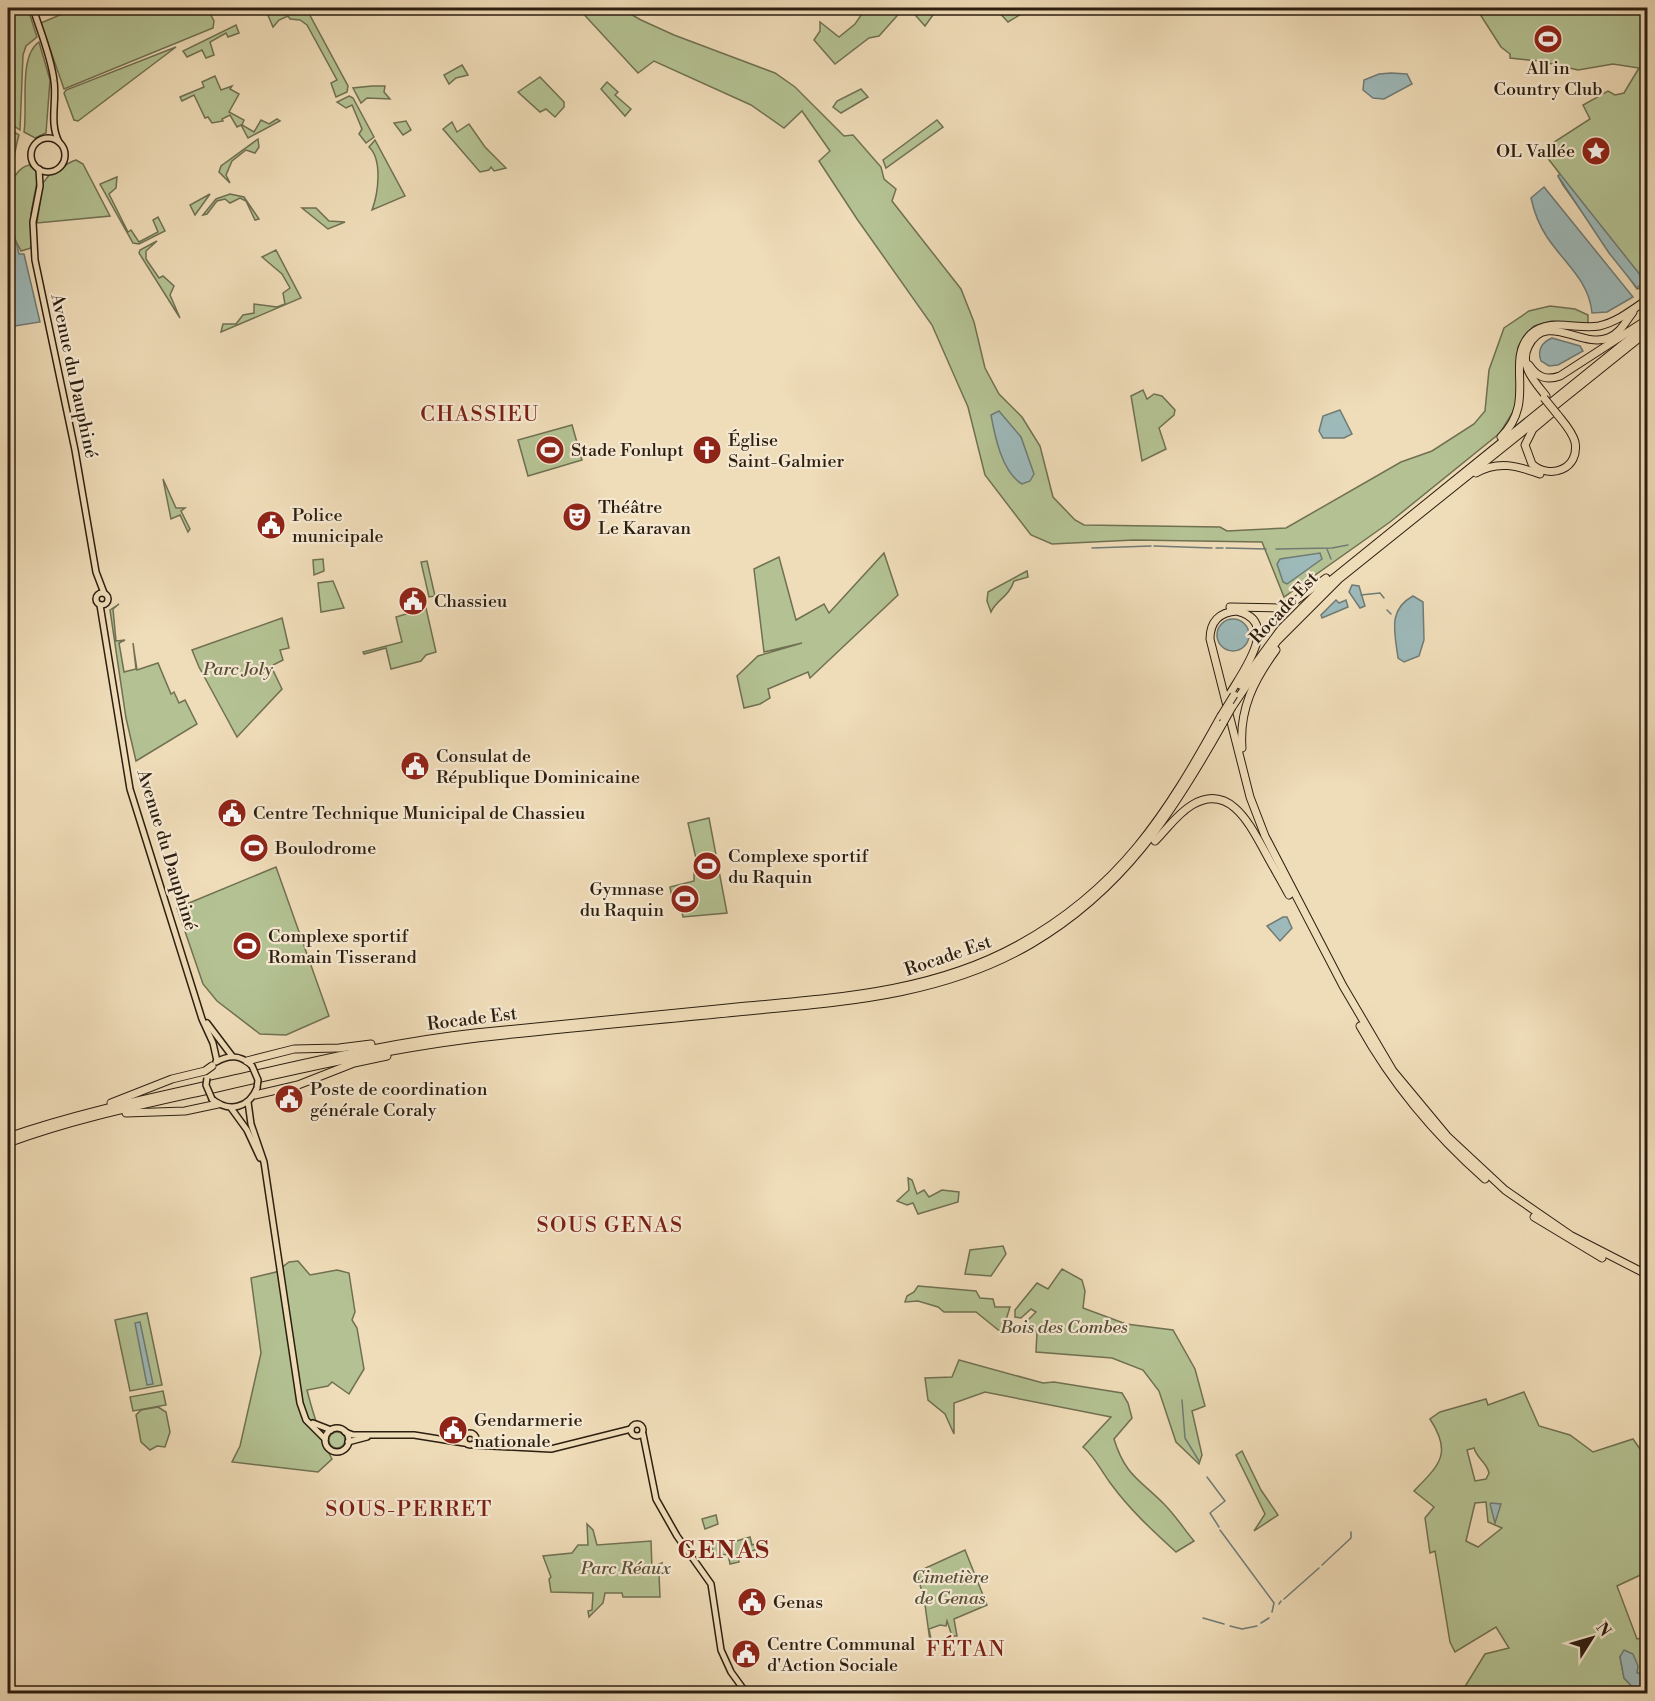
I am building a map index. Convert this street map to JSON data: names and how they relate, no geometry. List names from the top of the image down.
{
  "streets": {
    "highway": ["Rocade Est"],
    "main road": ["Avenue du Dauphiné"]
  },
  "districts": [
    "CHASSIEU",
    "SOUS GENAS",
    "SOUS-PERRET",
    "GENAS",
    "FÉTAN"
  ],
  "parks": [
    "Parc Joly",
    "Bois des Combes",
    "Parc Réaux",
    "Cimetière de Genas"
  ],
  "places": {
    "sports": [
      "All in Country Club",
      "Stade Fonlupt",
      "Boulodrome",
      "Complexe sportif du Raquin",
      "Gymnase du Raquin",
      "Complexe sportif Romain Tisserand"
    ],
    "place": ["OL Vallée"],
    "church": ["Église Saint-Galmier"],
    "theatre": ["Théâtre Le Karavan"],
    "public building": [
      "Police municipale",
      "Chassieu",
      "Consulat de République Dominicaine",
      "Centre Technique Municipal de Chassieu",
      "Poste de coordination générale Coraly",
      "Gendarmerie nationale",
      "Genas",
      "Centre Communal d'Action Sociale"
    ]
  },
  "north": "top right"
}
